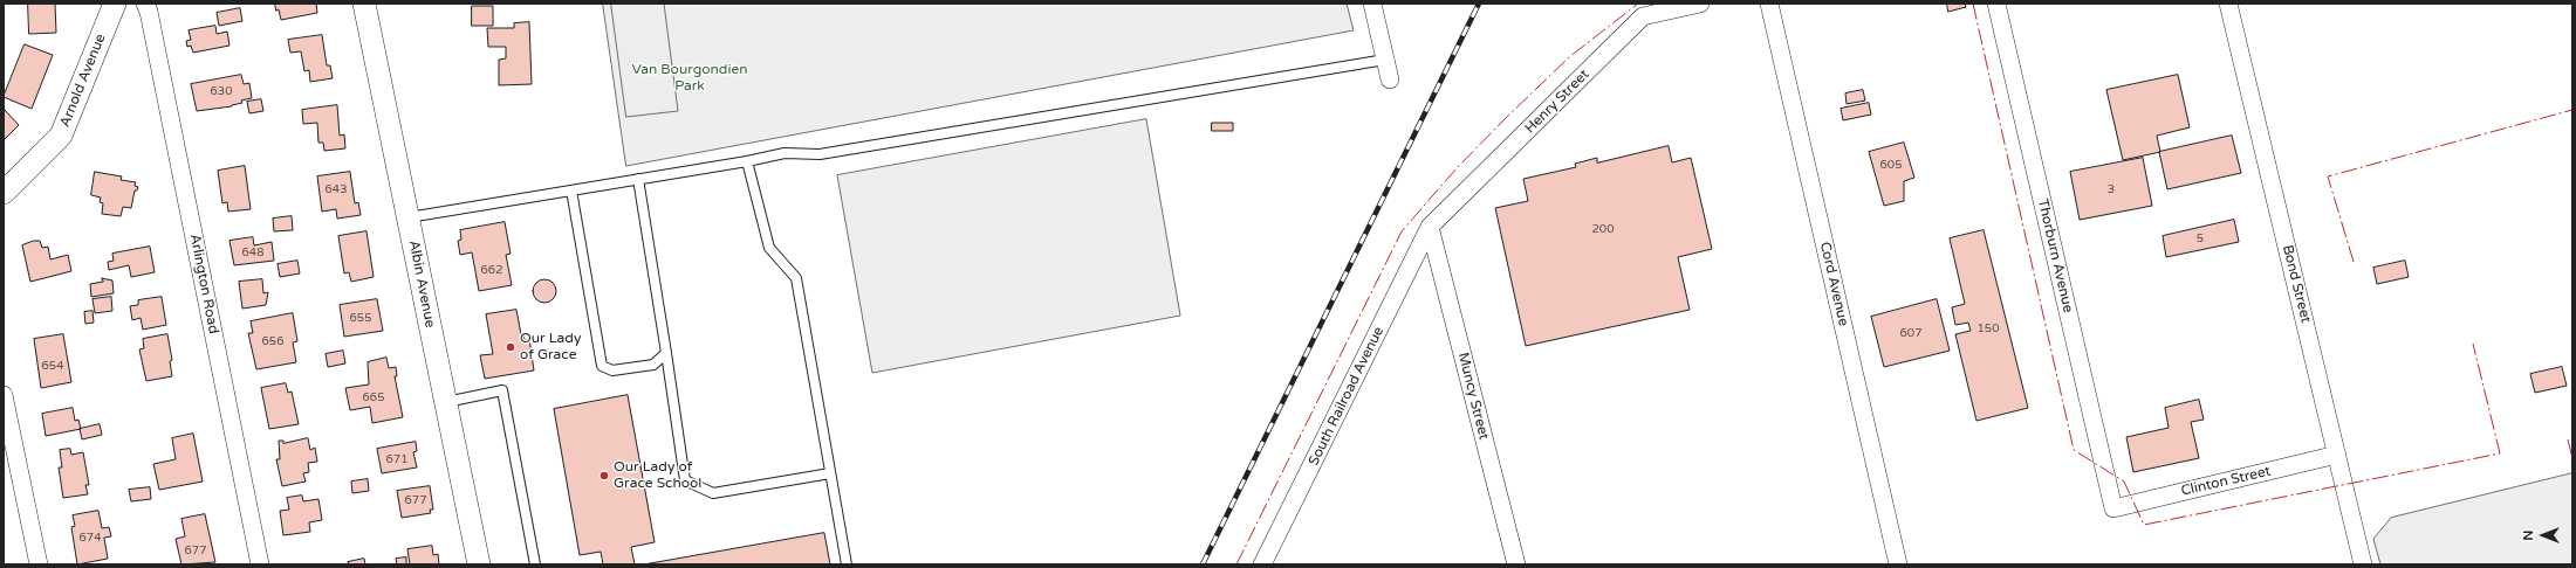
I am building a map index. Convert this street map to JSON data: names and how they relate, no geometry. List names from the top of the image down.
{
  "streets": {
    "street": [
      "Arnold Avenue",
      "Henry Street",
      "Thorburn Avenue",
      "Arlington Road",
      "Albin Avenue",
      "Cord Avenue",
      "Bond Street",
      "South Railroad Avenue",
      "Muncy Street",
      "Clinton Street"
    ]
  },
  "crossings": [
    ["Henry Street", "South Railroad Avenue"],
    ["Henry Street", "Muncy Street"],
    ["Thorburn Avenue", "Clinton Street"],
    ["Bond Street", "Clinton Street"],
    ["South Railroad Avenue", "Muncy Street"]
  ],
  "parks": ["Van Bourgondien Park"],
  "places": ["Our Lady of Grace", "Our Lady of Grace School"],
  "house_numbers": [
    "630",
    "605",
    "643",
    "3",
    "200",
    "5",
    "648",
    "662",
    "655",
    "150",
    "607",
    "656",
    "654",
    "665",
    "671",
    "677",
    "674",
    "677"
  ],
  "north": "left"
}
